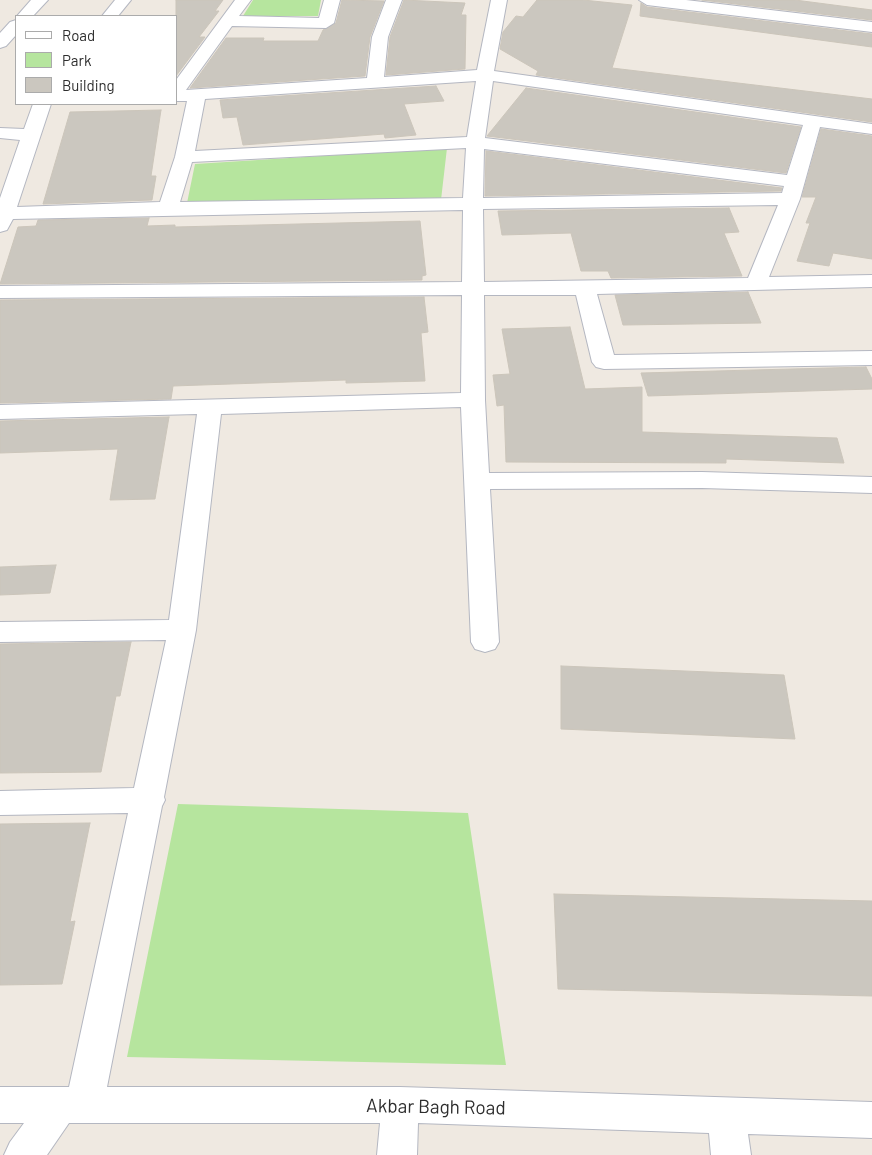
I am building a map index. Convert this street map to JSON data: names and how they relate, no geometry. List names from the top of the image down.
{
  "streets": {
    "street": ["Akbar Bagh Road"]
  },
  "legend": ["Road", "Park", "Building"]
}
